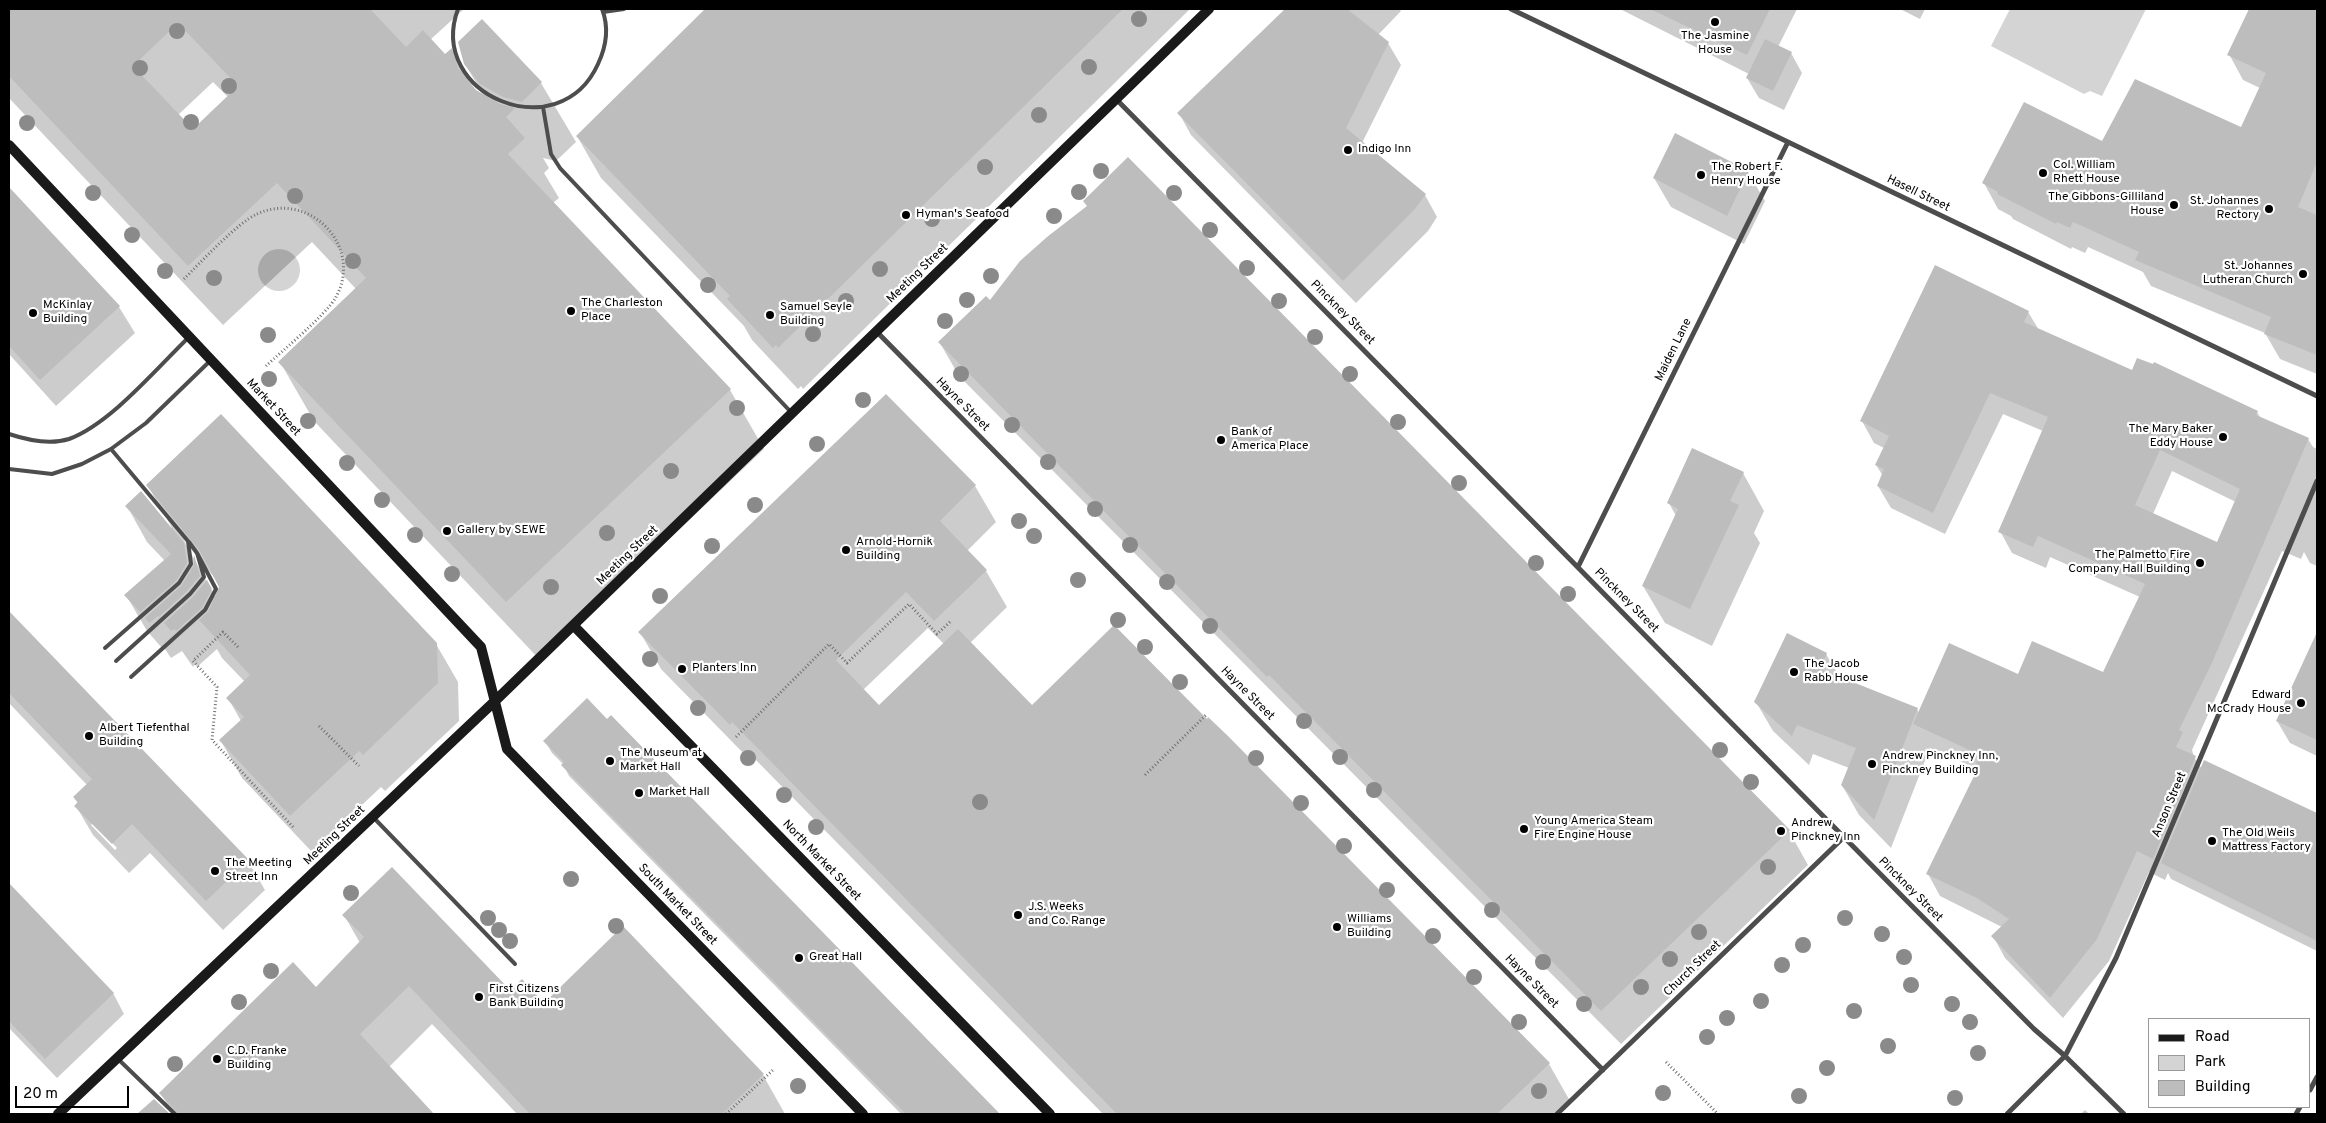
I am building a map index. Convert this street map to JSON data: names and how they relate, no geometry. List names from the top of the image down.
{
  "streets": {
    "street": [
      "Hasell Street",
      "Meeting Street",
      "Pinckney Street",
      "Maiden Lane",
      "Hayne Street",
      "Market Street",
      "Anson Street",
      "North Market Street",
      "South Market Street",
      "Church Street"
    ]
  },
  "crossings": [
    ["Hasell Street", "Maiden Lane"],
    ["Meeting Street", "Pinckney Street"],
    ["Meeting Street", "Hayne Street"],
    ["Meeting Street", "Market Street"],
    ["Meeting Street", "North Market Street"],
    ["Meeting Street", "South Market Street"],
    ["Pinckney Street", "Maiden Lane"],
    ["Pinckney Street", "Anson Street"],
    ["Pinckney Street", "Church Street"],
    ["Hayne Street", "Church Street"],
    ["Market Street", "South Market Street"]
  ],
  "places": [
    "The Jasmine House",
    "Indigo Inn",
    "Col. William Rhett House",
    "The Robert F. Henry House",
    "The Gibbons-Gilliland House",
    "St. Johannes Rectory",
    "Hyman's Seafood",
    "St. Johannes Lutheran Church",
    "The Charleston Place",
    "McKinlay Building",
    "Samuel Seyle Building",
    "The Mary Baker Eddy House",
    "Bank of America Place",
    "Gallery by SEWE",
    "Arnold-Hornik Building",
    "The Palmetto Fire Company Hall Building",
    "Planters Inn",
    "The Jacob Rabb House",
    "Edward McCrady House",
    "Albert Tiefenthal Building",
    "The Museum at Market Hall",
    "Andrew Pinckney Inn, Pinckney Building",
    "Market Hall",
    "Young America Steam Fire Engine House",
    "Andrew Pinckney Inn",
    "The Old Weils Mattress Factory",
    "The Meeting Street Inn",
    "J.S. Weeks and Co. Range",
    "Williams Building",
    "Great Hall",
    "First Citizens Bank Building",
    "C.D. Franke Building"
  ],
  "legend": ["Road", "Park", "Building"],
  "scale_bar": "20 m"
}
